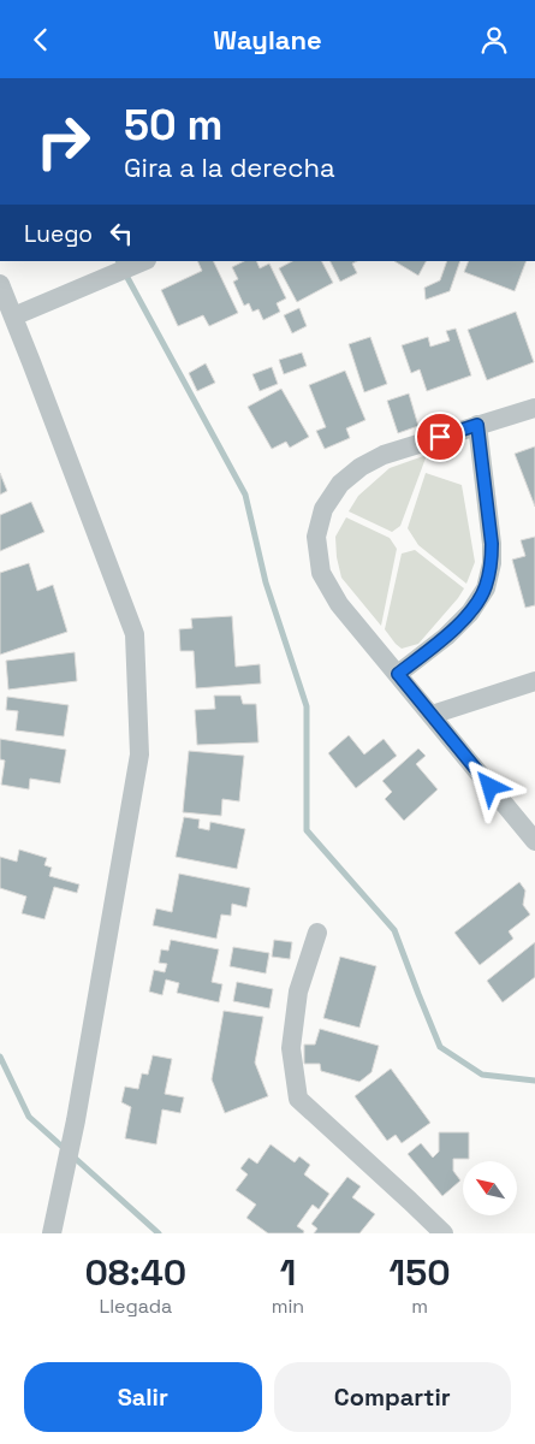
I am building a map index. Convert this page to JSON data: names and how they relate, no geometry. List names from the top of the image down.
{
  "north": "top left",
  "page": {
    "header": "Waylane",
    "turn": ["50 m", "Gira a la derecha"],
    "then": "Luego",
    "eta": [
      "08:40",
      "Llegada",
      "1",
      "min",
      "150",
      "m"
    ],
    "buttons": ["Salir", "Compartir"]
  }
}
